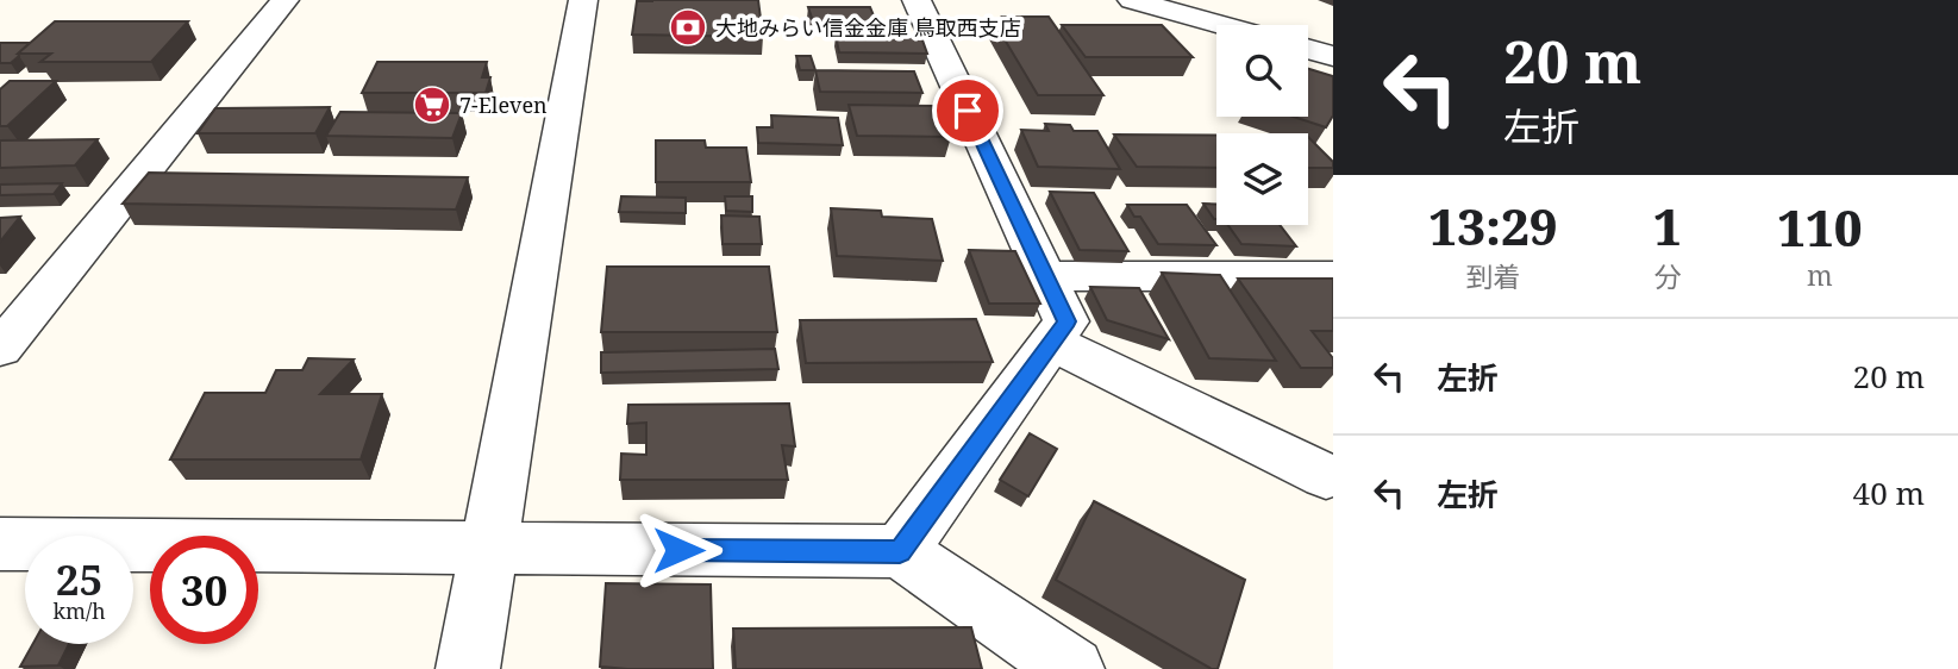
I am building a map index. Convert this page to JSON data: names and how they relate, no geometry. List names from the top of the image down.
{
  "places": {
    "bank": ["大地みらい信金金庫 鳥取西支店"],
    "supermarket": ["7-Eleven"]
  },
  "page": {
    "turn": ["20 m", "左折"],
    "eta": [
      "13:29",
      "到着",
      "1",
      "分",
      "110",
      "m"
    ],
    "list": [
      {
        "name": "左折",
        "value": "20 m"
      },
      {
        "name": "左折",
        "value": "40 m"
      }
    ],
    "speed": "25 km/h",
    "limit": "30"
  }
}
